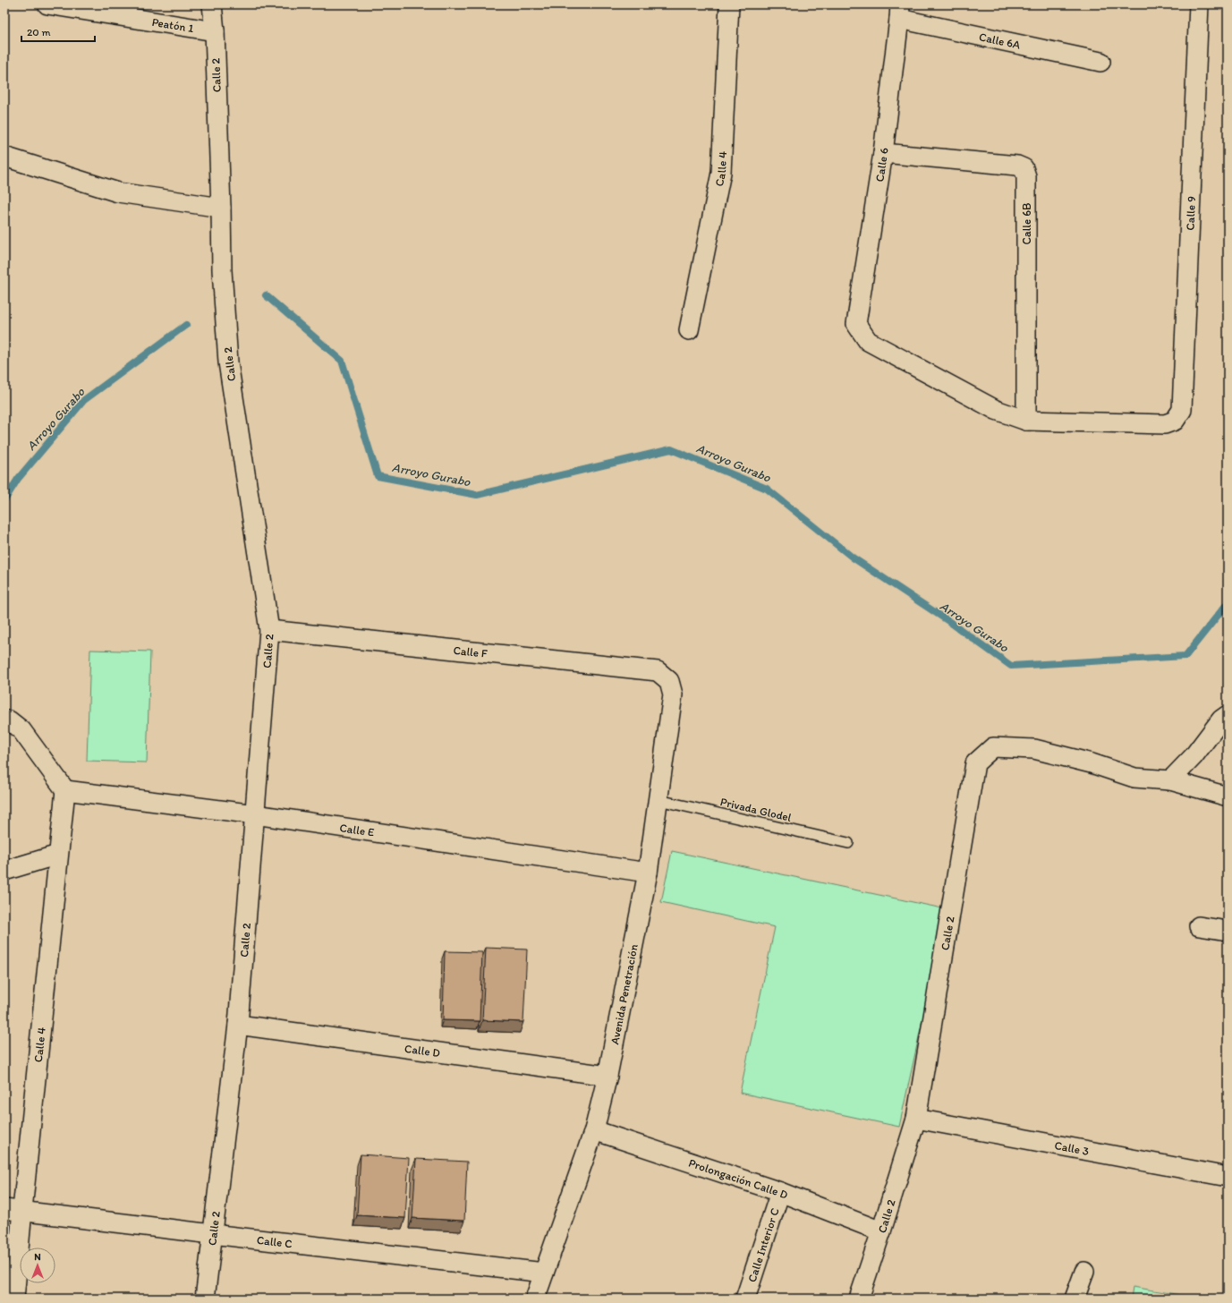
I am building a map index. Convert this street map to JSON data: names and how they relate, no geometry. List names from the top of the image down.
{
  "streets": {
    "street": [
      "Peatón 1",
      "Calle 6A",
      "Calle 2",
      "Calle 6",
      "Calle 4",
      "Calle 9",
      "Calle 6B",
      "Calle F",
      "Calle E",
      "Avenida Penetración",
      "Calle D",
      "Calle 3",
      "Prolongación Calle D",
      "Calle C",
      "Calle Interior C"
    ],
    "lane": ["Privada Glodel"]
  },
  "crossings": [
    ["Peatón 1", "Calle 2"],
    ["Calle 6A", "Calle 6"],
    ["Calle 2", "Calle F"],
    ["Calle 2", "Calle E"],
    ["Calle 2", "Calle D"],
    ["Calle 2", "Calle 3"],
    ["Calle 2", "Prolongación Calle D"],
    ["Calle 2", "Calle C"],
    ["Calle 6", "Calle 9"],
    ["Calle 6", "Calle 6B"],
    ["Calle 4", "Calle E"],
    ["Calle 4", "Calle C"],
    ["Calle 9", "Calle 6B"],
    ["Calle F", "Avenida Penetración"],
    ["Privada Glodel", "Avenida Penetración"],
    ["Calle E", "Avenida Penetración"],
    ["Avenida Penetración", "Calle D"],
    ["Avenida Penetración", "Prolongación Calle D"],
    ["Avenida Penetración", "Calle C"],
    ["Prolongación Calle D", "Calle Interior C"]
  ],
  "water": ["Arroyo Gurabo"],
  "scale_bar": "20 m",
  "north": "top"
}
